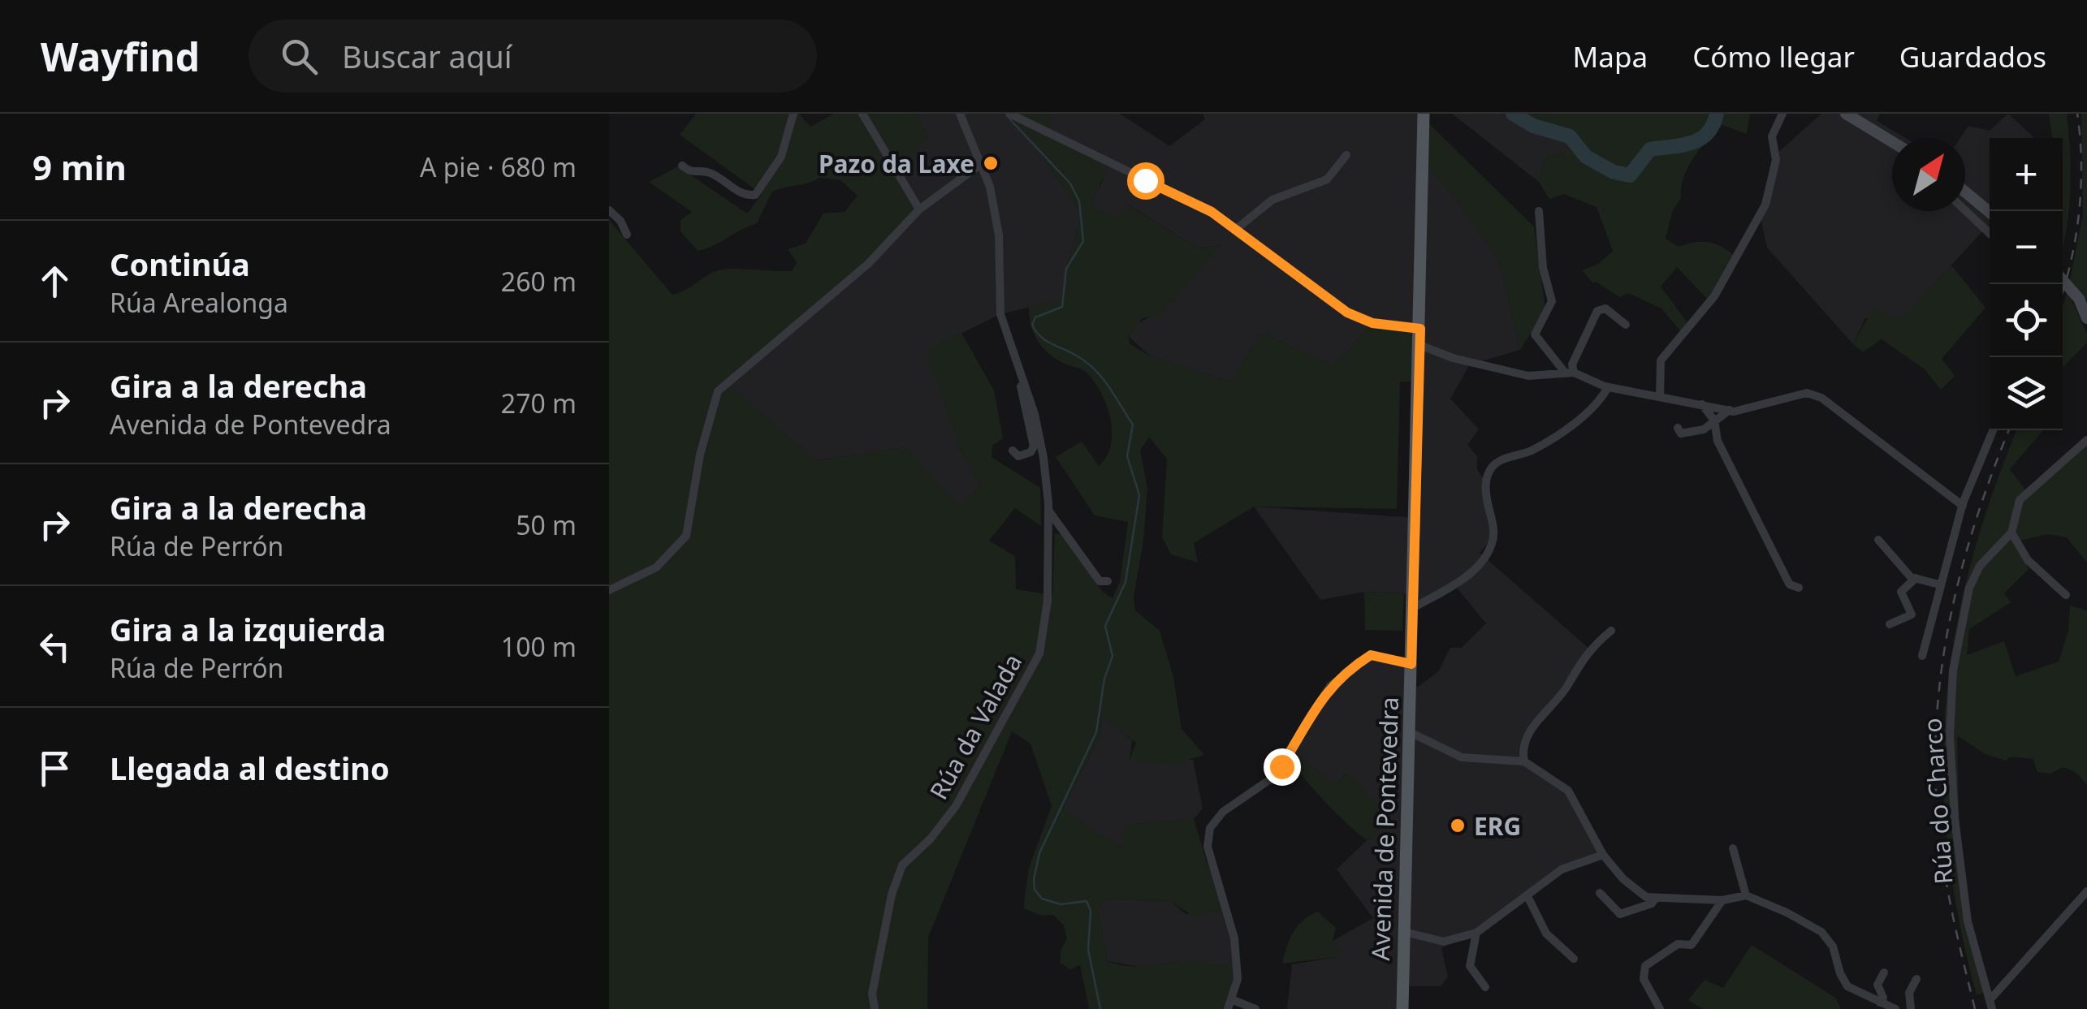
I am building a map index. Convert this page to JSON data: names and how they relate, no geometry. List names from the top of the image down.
{
  "streets": {
    "main road": ["Avenida de Pontevedra"],
    "street": ["Rúa da Valada", "Rúa do Charco"]
  },
  "places": ["Pazo da Laxe", "ERG"],
  "north": "top right",
  "page": {
    "header": "Wayfind",
    "search": "Buscar aquí",
    "nav": ["Mapa", "Cómo llegar", "Guardados"],
    "heading": ["9 min", "A pie · 680 m"],
    "map_buttons": ["+", "−"],
    "list": [
      ["Continúa", "Rúa Arealonga", "260 m"],
      ["Gira a la derecha", "Avenida de Pontevedra", "270 m"],
      ["Gira a la derecha", "Rúa de Perrón", "50 m"],
      ["Gira a la izquierda", "Rúa de Perrón", "100 m"],
      "Llegada al destino"
    ]
  }
}
